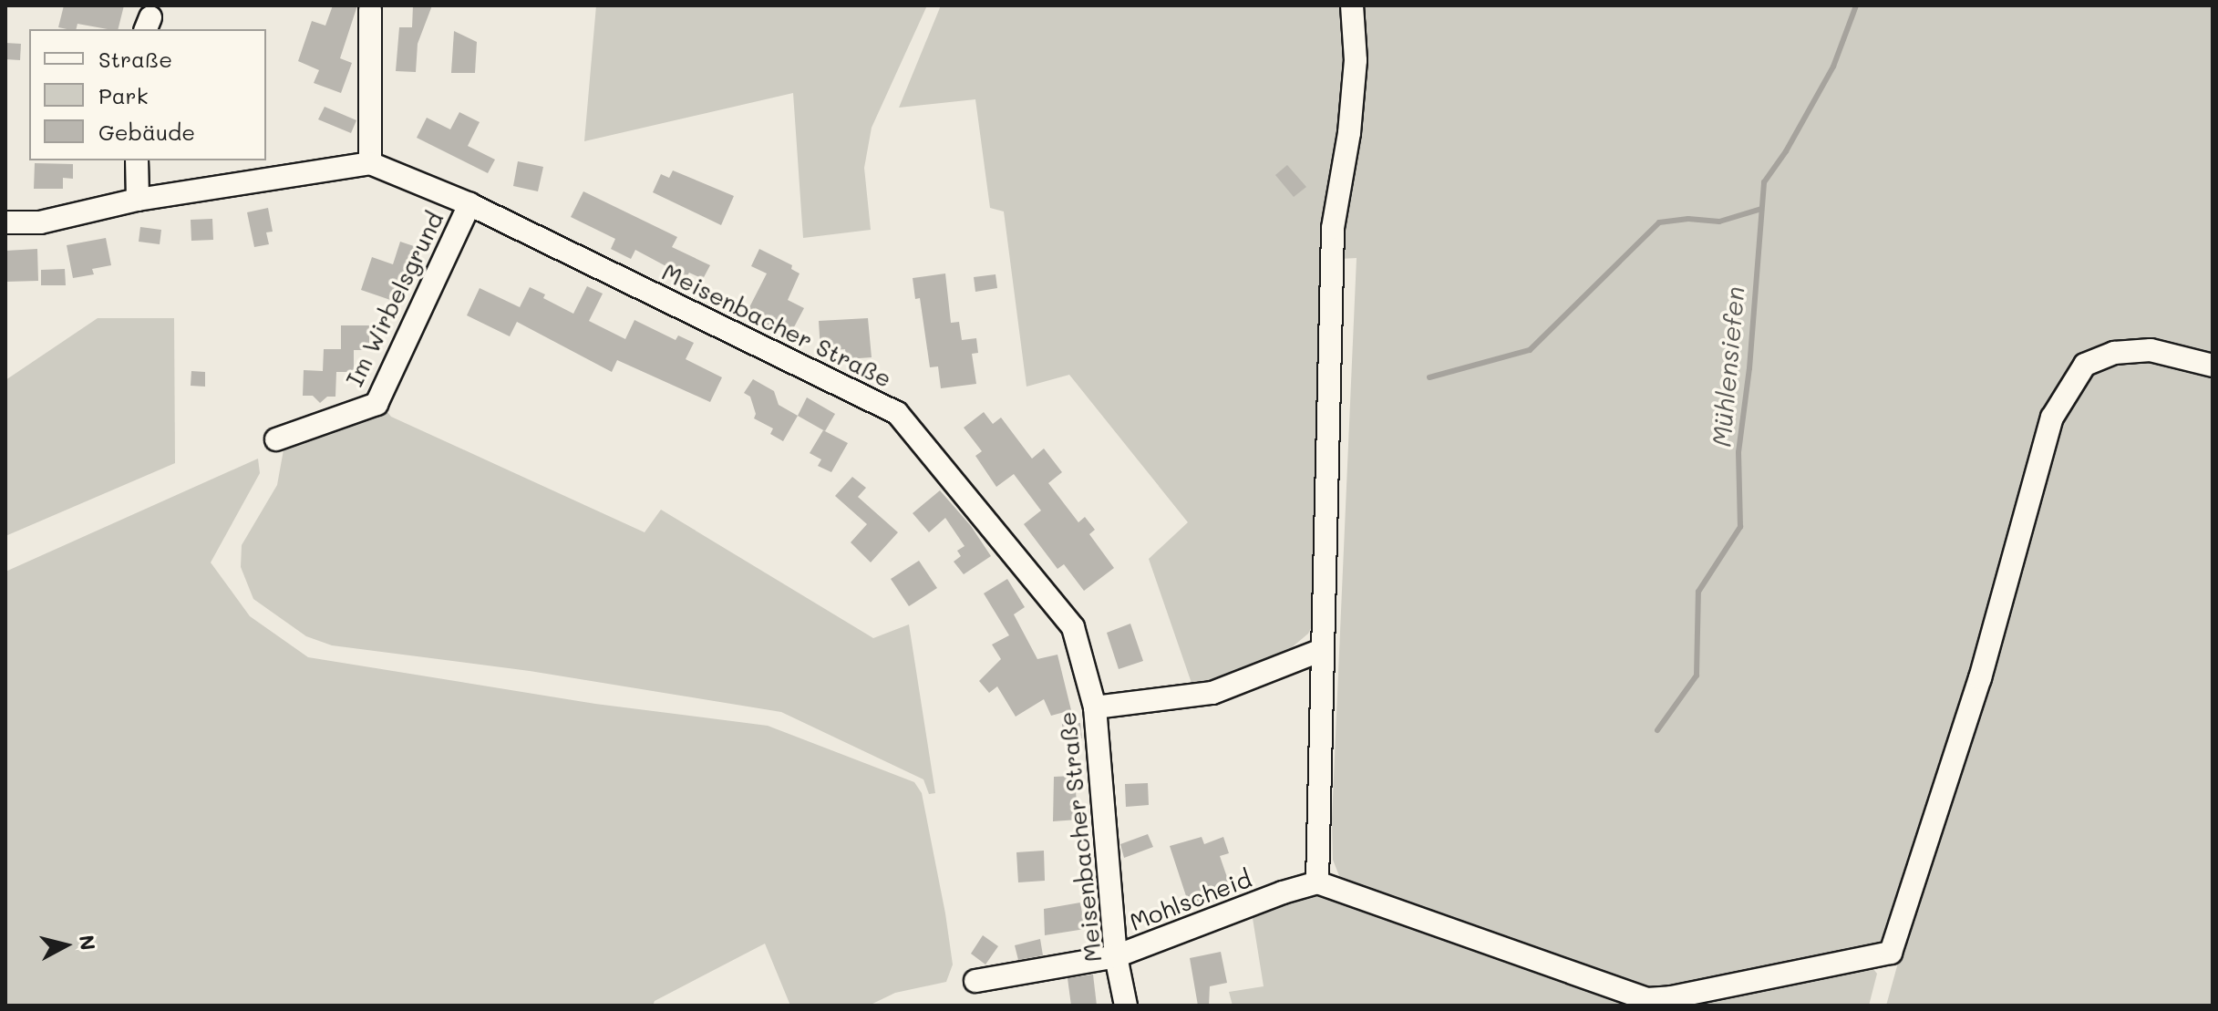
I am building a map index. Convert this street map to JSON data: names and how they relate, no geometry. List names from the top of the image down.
{
  "streets": {
    "street": ["Im Wirbelsgrund", "Meisenbacher Straße", "Mohlscheid"]
  },
  "crossings": [
    ["Im Wirbelsgrund", "Meisenbacher Straße"],
    ["Meisenbacher Straße", "Mohlscheid"]
  ],
  "water": ["Mühlensiefen"],
  "legend": ["Straße", "Park", "Gebäude"],
  "north": "right"
}
